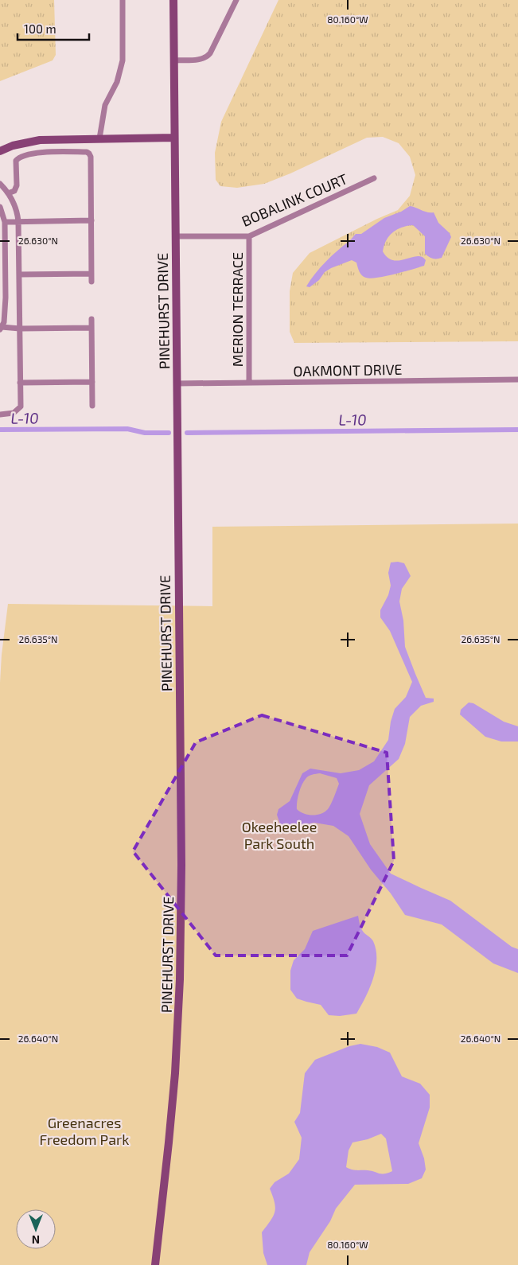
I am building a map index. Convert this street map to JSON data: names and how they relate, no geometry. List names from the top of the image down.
{
  "streets": {
    "street": [
      "BOBALINK COURT",
      "MERION TERRACE",
      "PINEHURST DRIVE",
      "OAKMONT DRIVE"
    ]
  },
  "crossings": [
    ["BOBALINK COURT", "MERION TERRACE"],
    ["BOBALINK COURT", "PINEHURST DRIVE"],
    ["MERION TERRACE", "OAKMONT DRIVE"],
    ["PINEHURST DRIVE", "OAKMONT DRIVE"]
  ],
  "water": ["L-10"],
  "parks": ["Okeeheelee Park South", "Greenacres Freedom Park"],
  "scale_bar": "100 m",
  "north": "bottom",
  "coordinates": [
    "80.160°W",
    "26.630°N",
    "26.635°N",
    "26.640°N"
  ]
}
